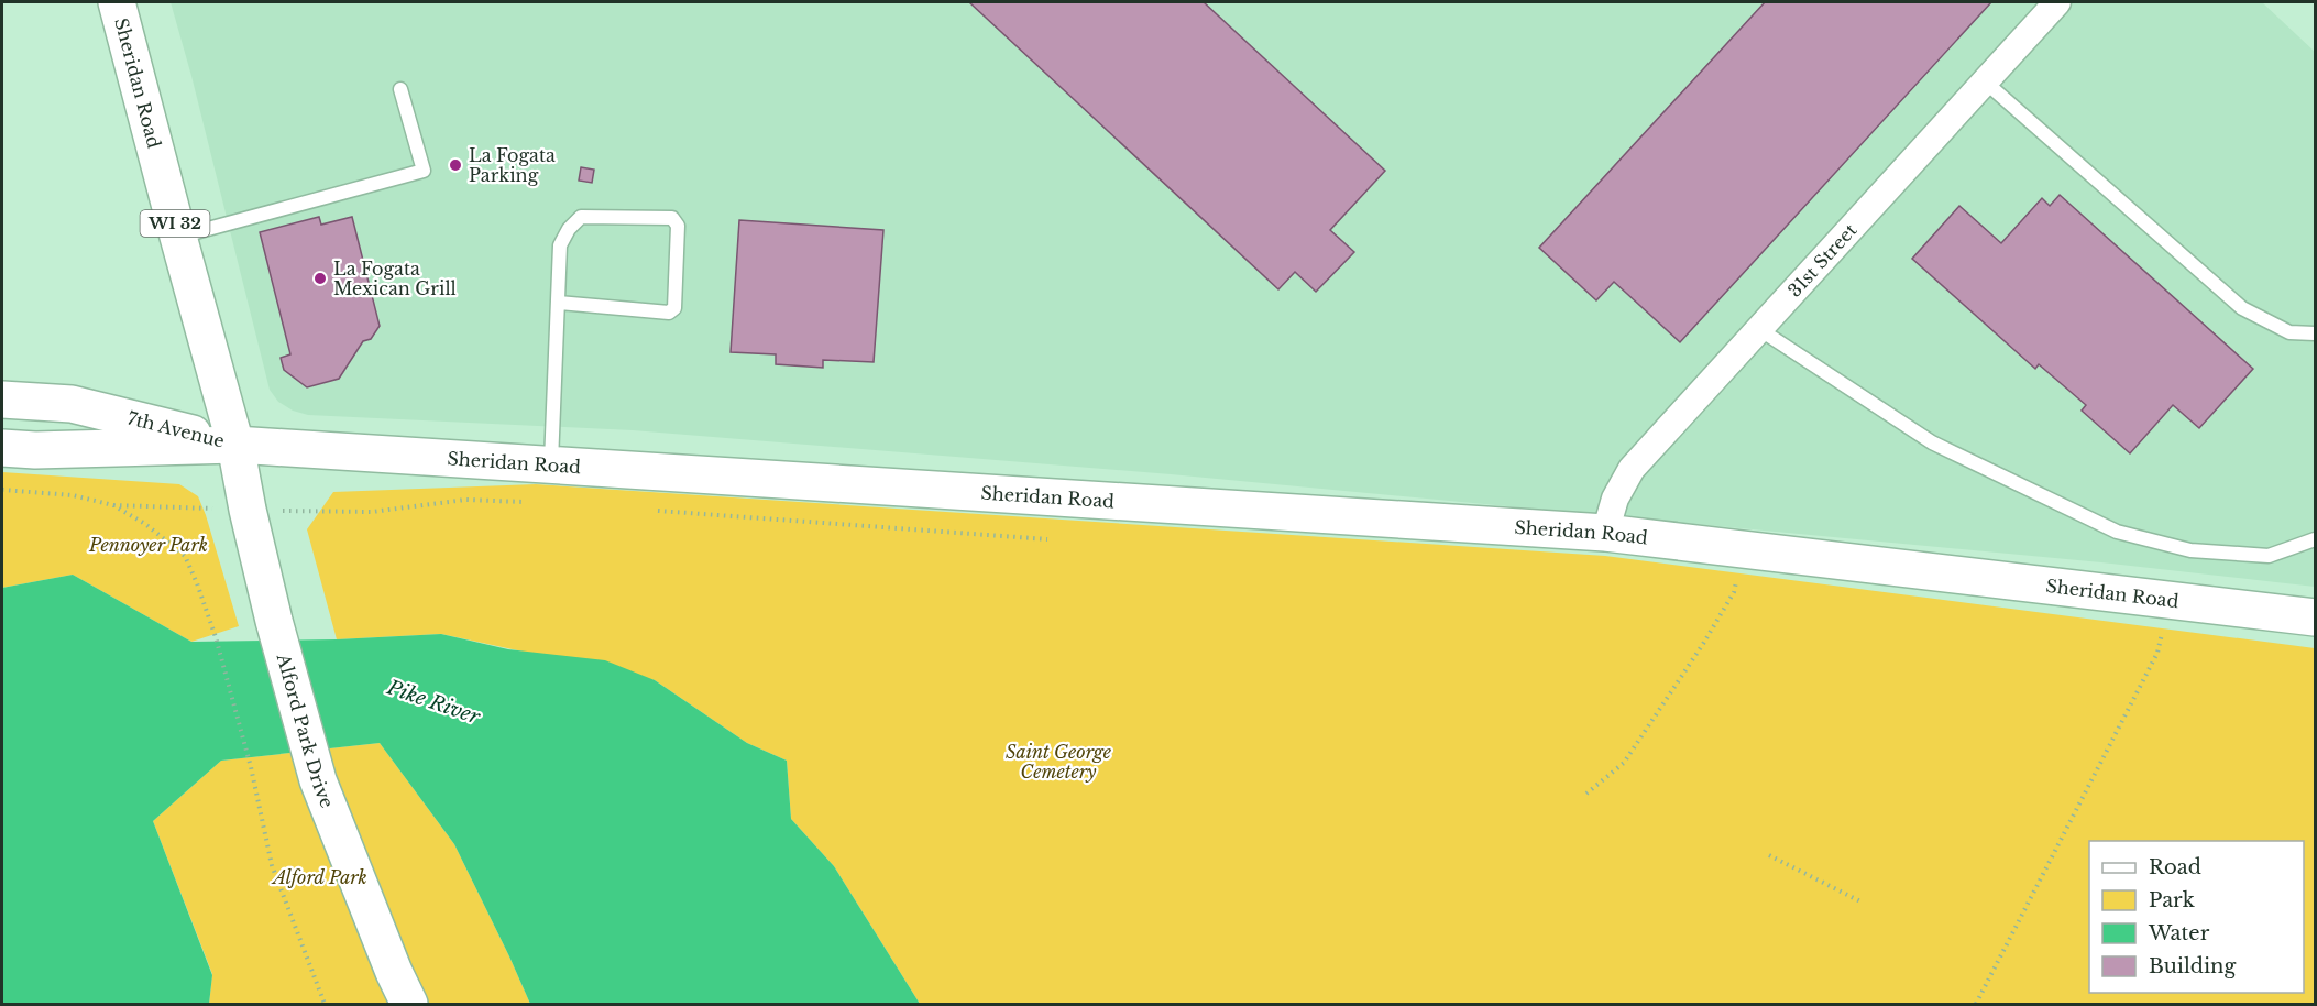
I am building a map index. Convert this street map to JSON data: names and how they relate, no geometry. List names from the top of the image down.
{
  "streets": {
    "street": [
      "Sheridan Road",
      "WI 32",
      "31st Street",
      "7th Avenue",
      "Alford Park Drive"
    ]
  },
  "crossings": [
    ["Sheridan Road", "31st Street"],
    ["Sheridan Road", "7th Avenue"],
    ["Sheridan Road", "Alford Park Drive"],
    ["7th Avenue", "Alford Park Drive"]
  ],
  "water": ["Pike River"],
  "parks": ["Pennoyer Park", "Saint George Cemetery", "Alford Park"],
  "places": ["La Fogata Parking", "La Fogata Mexican Grill"],
  "legend": [
    "Road",
    "Park",
    "Water",
    "Building"
  ]
}
